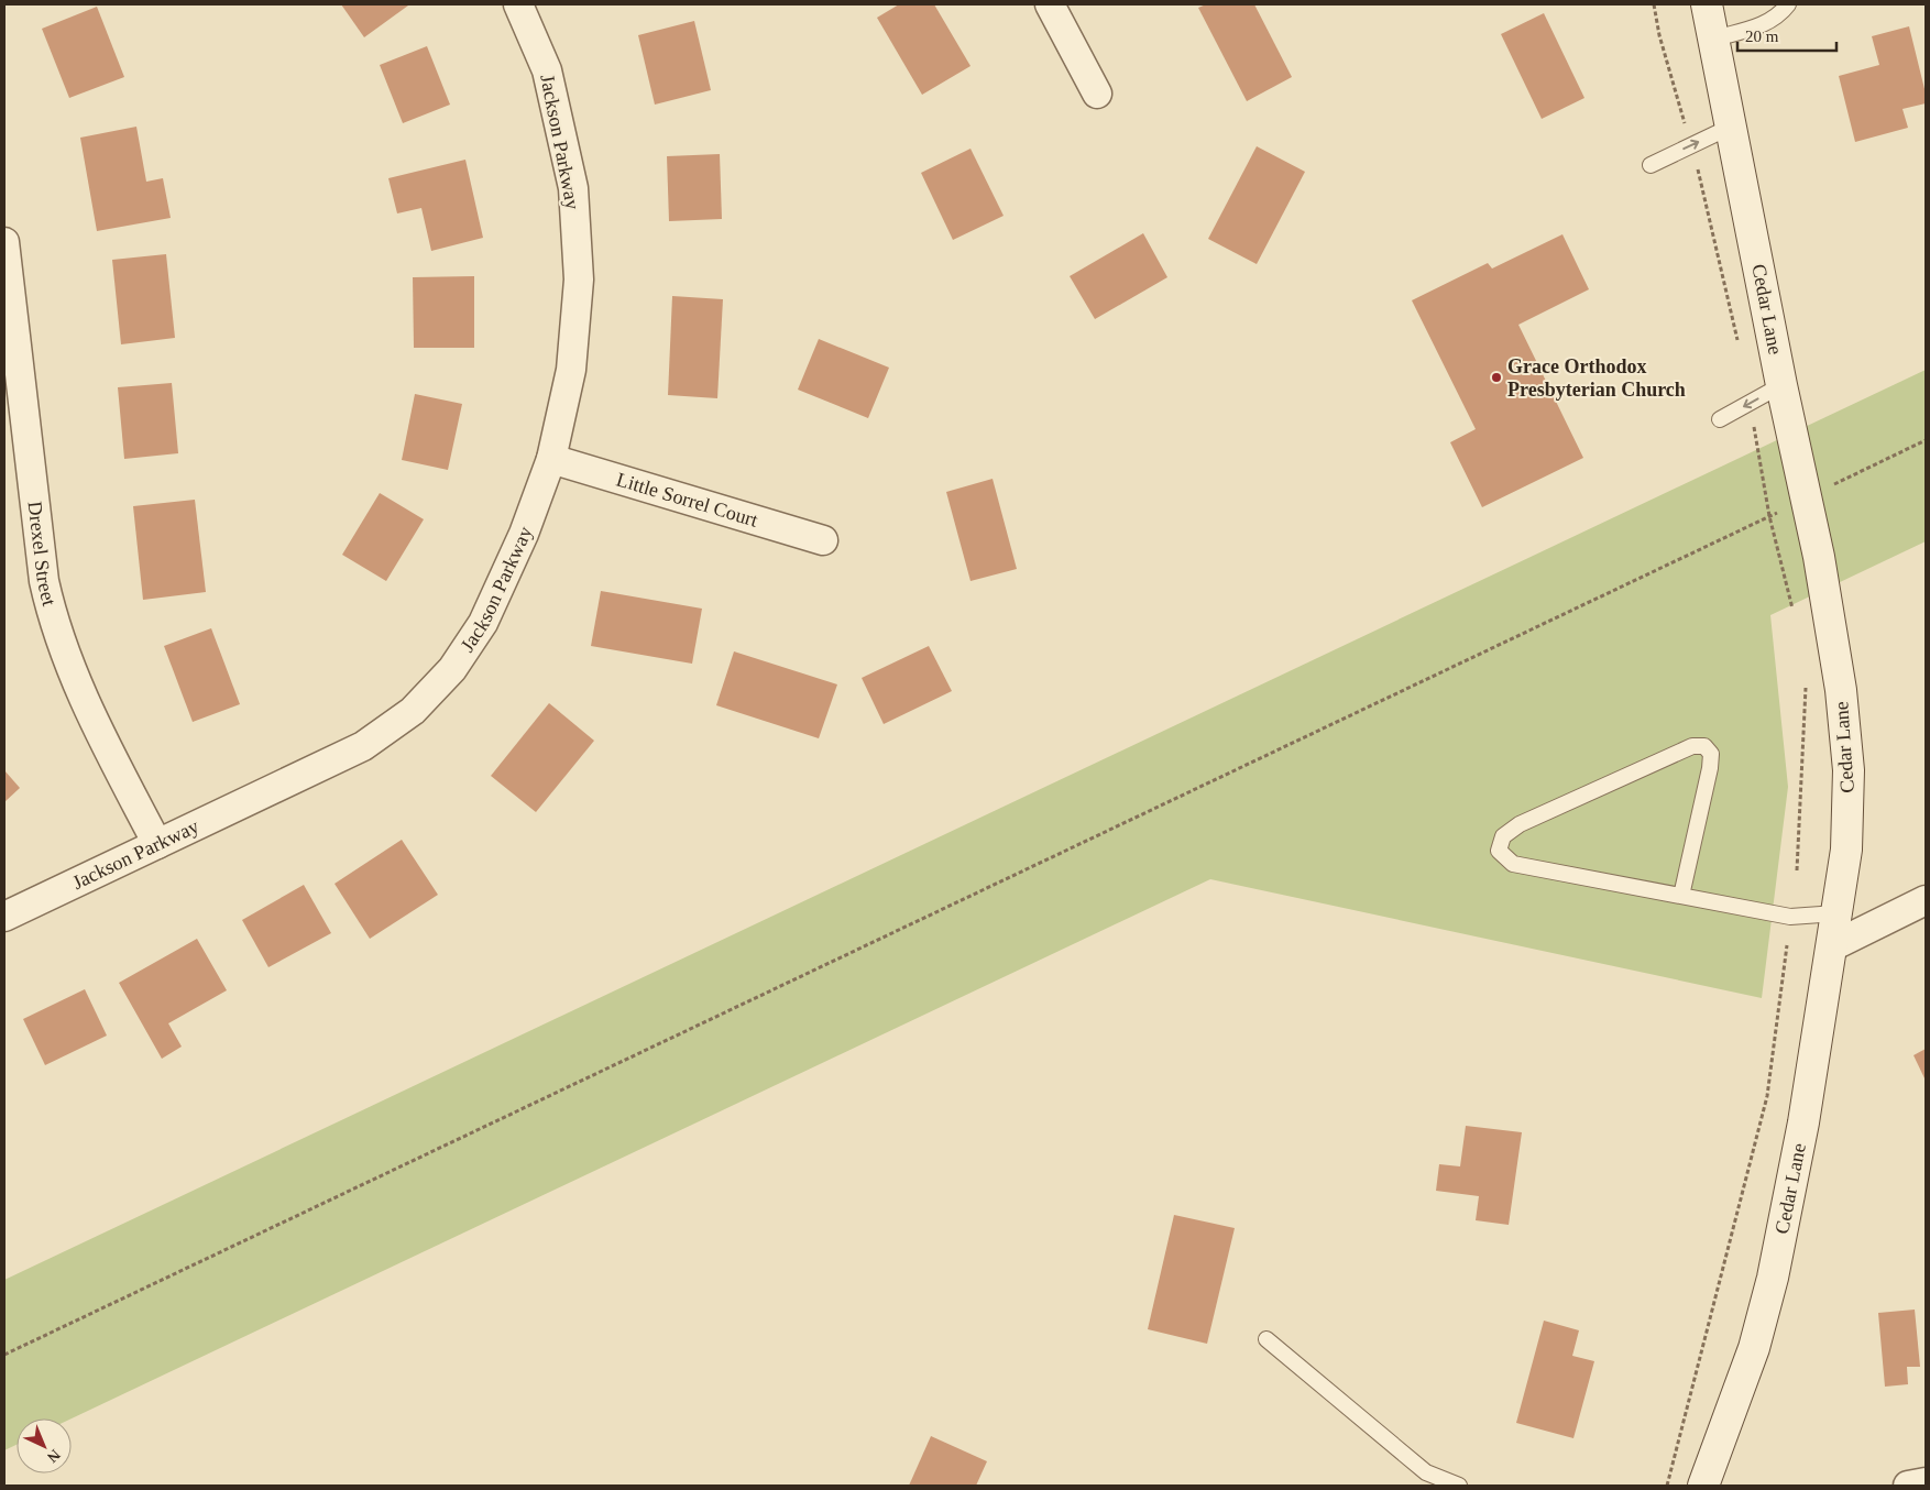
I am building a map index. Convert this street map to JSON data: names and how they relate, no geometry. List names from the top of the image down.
{
  "streets": {
    "main road": ["Cedar Lane"],
    "street": ["Jackson Parkway", "Little Sorrel Court", "Drexel Street"]
  },
  "crossings": [
    ["Jackson Parkway", "Little Sorrel Court"],
    ["Jackson Parkway", "Drexel Street"]
  ],
  "places": ["Grace Orthodox Presbyterian Church"],
  "scale_bar": "20 m",
  "north": "bottom right"
}
